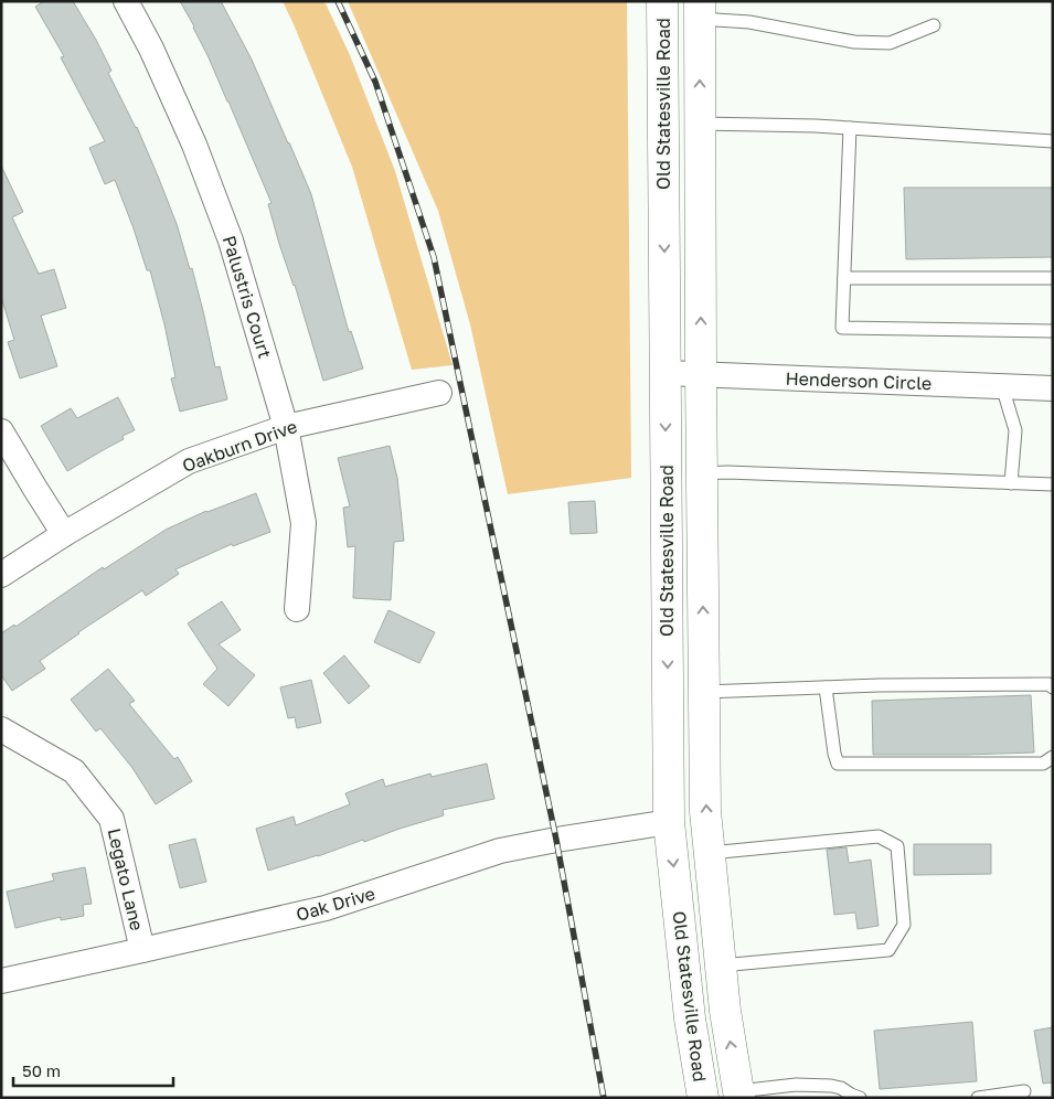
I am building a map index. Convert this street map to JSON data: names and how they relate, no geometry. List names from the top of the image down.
{
  "streets": {
    "main road": ["Old Statesville Road"],
    "street": [
      "Palustris Court",
      "Henderson Circle",
      "Oakburn Drive",
      "Legato Lane",
      "Oak Drive"
    ]
  },
  "crossings": [
    ["Old Statesville Road", "Henderson Circle"],
    ["Old Statesville Road", "Oak Drive"],
    ["Palustris Court", "Oakburn Drive"],
    ["Legato Lane", "Oak Drive"]
  ],
  "scale_bar": "50 m"
}
